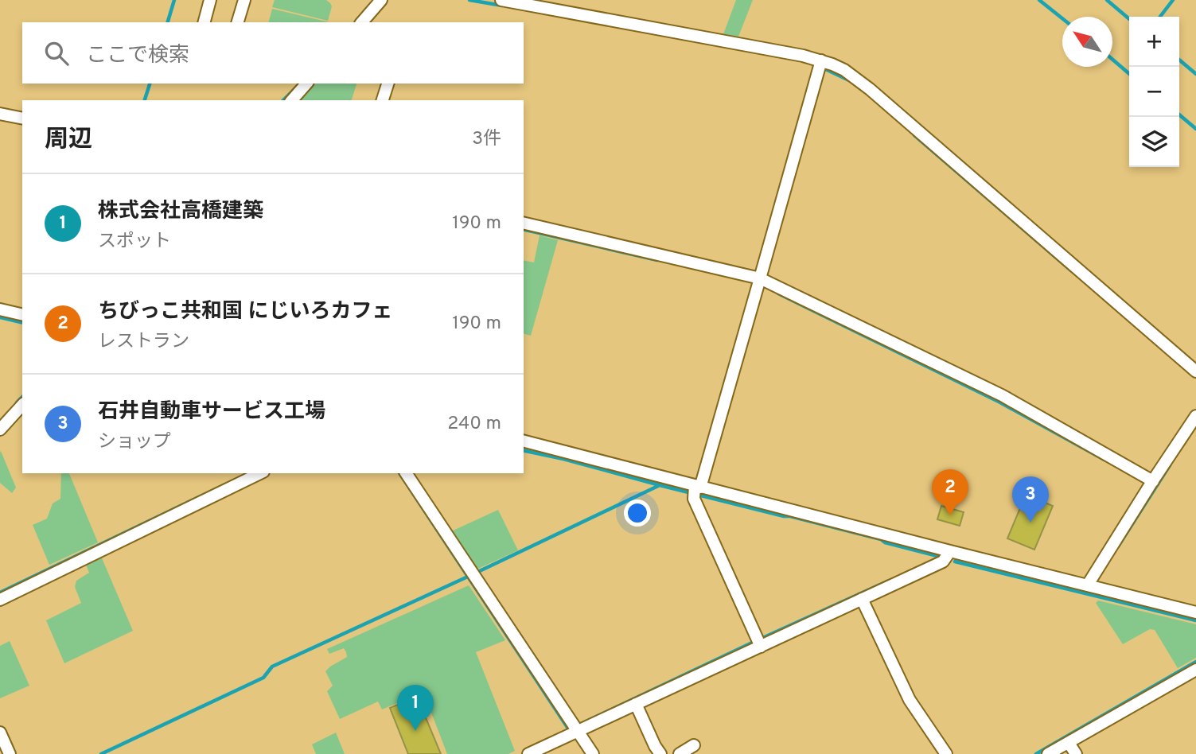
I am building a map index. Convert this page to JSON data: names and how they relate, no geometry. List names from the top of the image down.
{
  "north": "top left",
  "page": {
    "map_buttons": ["+", "−"],
    "search": "ここで検索",
    "heading": ["周辺", "3件"],
    "list": [
      {
        "mark": "1",
        "name": "株式会社高橋建築",
        "note": "スポット",
        "value": "190 m"
      },
      {
        "mark": "2",
        "name": "ちびっこ共和国 にじいろカフェ",
        "note": "レストラン",
        "value": "190 m"
      },
      {
        "mark": "3",
        "name": "石井自動車サービス工場",
        "note": "ショップ",
        "value": "240 m"
      }
    ],
    "pins": ["2", "3", "1"]
  }
}
